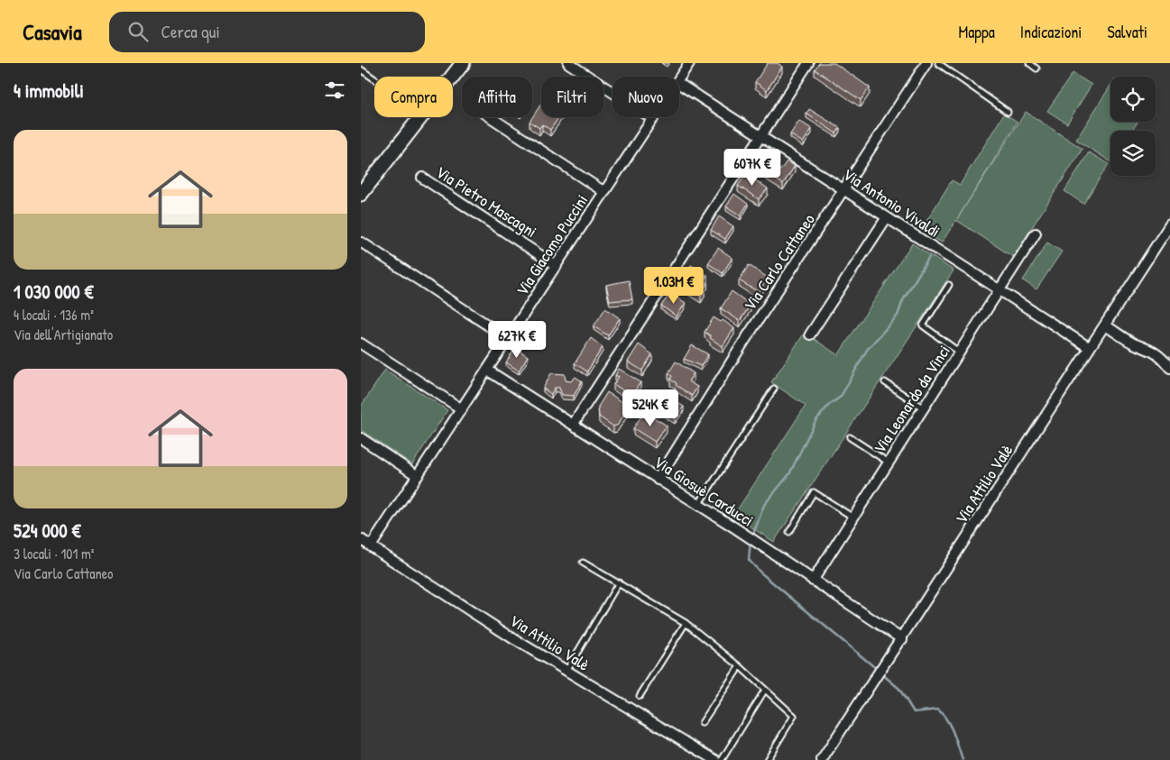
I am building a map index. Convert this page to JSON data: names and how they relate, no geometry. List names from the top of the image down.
{
  "streets": {
    "street": [
      "Via Pietro Mascagni",
      "Via Antonio Vivaldi",
      "Via Giacomo Puccini",
      "Via Carlo Cattaneo",
      "Via Leonardo da Vinci",
      "Via Attilio Valè",
      "Via Giosuè Carducci"
    ]
  },
  "crossings": [
    ["Via Pietro Mascagni", "Via Giacomo Puccini"],
    ["Via Antonio Vivaldi", "Via Carlo Cattaneo"],
    ["Via Antonio Vivaldi", "Via Leonardo da Vinci"],
    ["Via Antonio Vivaldi", "Via Attilio Valè"],
    ["Via Giacomo Puccini", "Via Attilio Valè"],
    ["Via Giacomo Puccini", "Via Giosuè Carducci"],
    ["Via Carlo Cattaneo", "Via Giosuè Carducci"],
    ["Via Leonardo da Vinci", "Via Giosuè Carducci"],
    ["Via Attilio Valè", "Via Giosuè Carducci"]
  ],
  "page": {
    "header": "Casavia",
    "search": "Cerca qui",
    "nav": ["Mappa", "Indicazioni", "Salvati"],
    "heading": "4 immobili",
    "chip": [
      "Compra",
      "Affitta",
      "Filtri",
      "Nuovo"
    ],
    "list": [
      {
        "name": "1 030 000 €",
        "note": "4 locali · 136 m² · Via dell'Artigianato"
      },
      {
        "name": "524 000 €",
        "note": "3 locali · 101 m² · Via Carlo Cattaneo"
      }
    ],
    "price": [
      "607K €",
      "1.03M €",
      "627K €",
      "524K €"
    ]
  }
}
